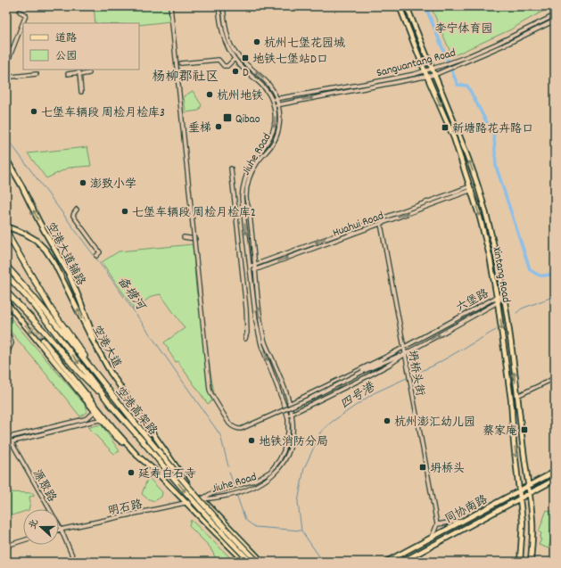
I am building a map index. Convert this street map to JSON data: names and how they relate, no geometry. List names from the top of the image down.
{
  "streets": {
    "highway": ["空港高架路"],
    "main road": [
      "空港大道辅路",
      "Xintang Road",
      "空港大道",
      "同协南路"
    ],
    "street": [
      "Sanguantang Road",
      "Jiuhe Road",
      "Huahui Road",
      "六堡路",
      "坍桥头街",
      "源聚路",
      "明石路"
    ]
  },
  "crossings": [
    ["Sanguantang Road", "Jiuhe Road"],
    ["Sanguantang Road", "Xintang Road"],
    ["Jiuhe Road", "Huahui Road"],
    ["Jiuhe Road", "六堡路"],
    ["Jiuhe Road", "空港大道"],
    ["Jiuhe Road", "明石路"],
    ["Huahui Road", "Xintang Road"],
    ["Huahui Road", "坍桥头街"],
    ["空港大道辅路", "空港大道"],
    ["Xintang Road", "六堡路"],
    ["Xintang Road", "同协南路"],
    ["六堡路", "坍桥头街"],
    ["空港大道", "明石路"],
    ["源聚路", "明石路"]
  ],
  "one_way": ["空港大道辅路", "空港大道"],
  "districts": ["杨柳郡社区"],
  "water": ["备塘河", "四号港"],
  "parks": ["李宁体育园"],
  "places": {
    "other": [
      "杭州七堡花园城",
      "D",
      "杭州地铁",
      "七堡车辆段 周检月检库3",
      "垂梯",
      "澎致小学",
      "七堡车辆段 周检月检库2",
      "杭州澎汇幼儿园",
      "地铁消防分局",
      "延寿白石寺"
    ],
    "transit": [
      "地铁七堡站D口",
      "Qibao",
      "新塘路花卉路口",
      "蔡家庵",
      "坍桥头"
    ]
  },
  "legend": ["道路", "公园"],
  "north": "left"
}
